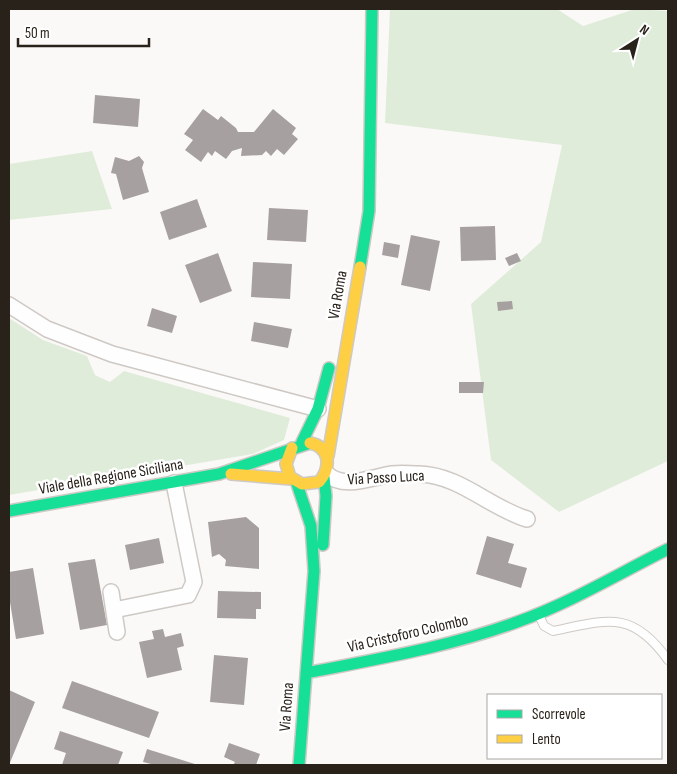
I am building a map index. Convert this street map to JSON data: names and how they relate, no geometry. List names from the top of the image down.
{
  "streets": {
    "street": [
      "Via Roma",
      "Viale della Regione Siciliana",
      "Via Passo Luca",
      "Via Cristoforo Colombo"
    ]
  },
  "crossings": [
    ["Via Roma", "Via Passo Luca"],
    ["Via Roma", "Via Cristoforo Colombo"]
  ],
  "legend": ["Scorrevole", "Lento"],
  "scale_bar": "50 m",
  "north": "top right"
}
